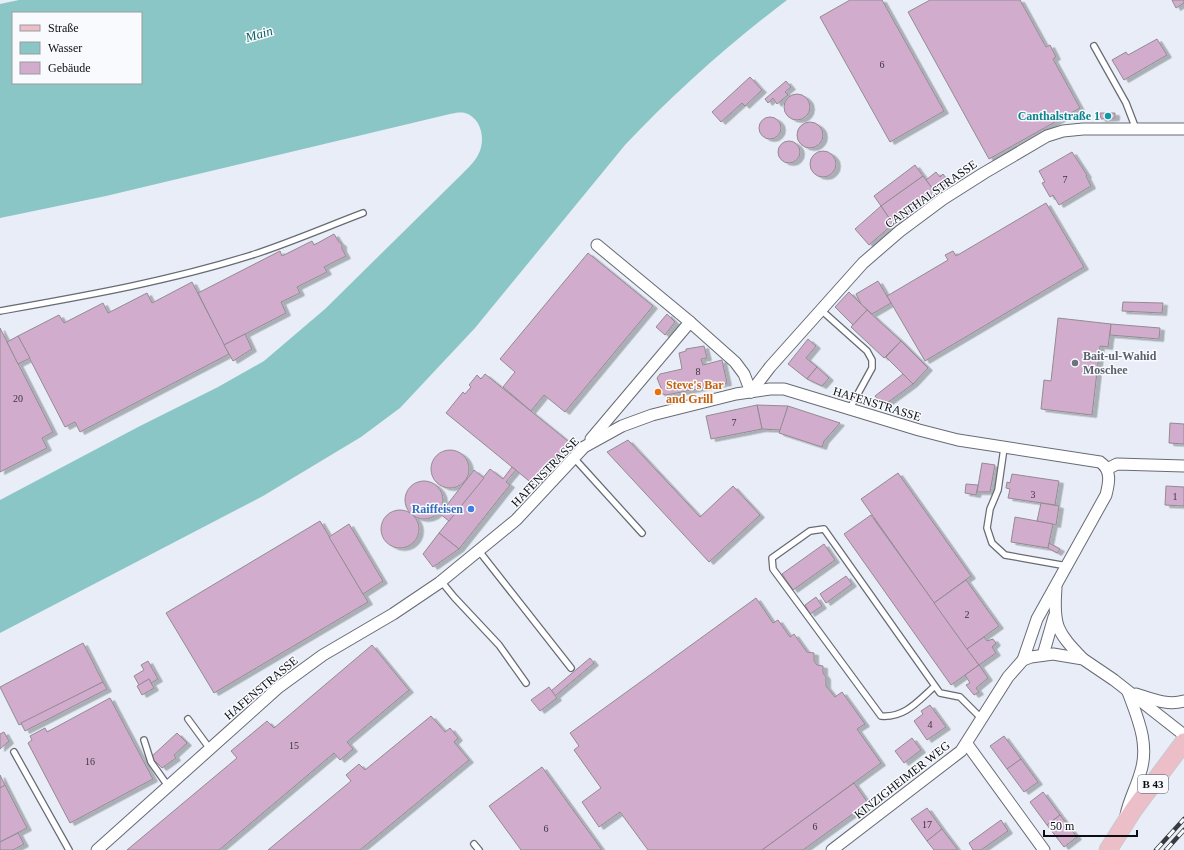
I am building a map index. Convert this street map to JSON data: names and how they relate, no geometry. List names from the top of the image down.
{
  "streets": {
    "main road": ["B 43"],
    "street": ["CANTHALSTRASSE", "HAFENSTRASSE", "KINZIGHEIMER WEG"]
  },
  "crossings": [
    ["CANTHALSTRASSE", "HAFENSTRASSE"]
  ],
  "water": ["Main"],
  "places": [
    "Canthalstraße 1",
    "Bait-ul-Wahid Moschee",
    "Steve's Bar and Grill",
    "Raiffeisen"
  ],
  "house_numbers": [
    "6",
    "7",
    "8",
    "20",
    "7",
    "3",
    "1",
    "2",
    "4",
    "15",
    "16",
    "17",
    "6",
    "6"
  ],
  "legend": ["Straße", "Wasser", "Gebäude"],
  "scale_bar": "50 m"
}
